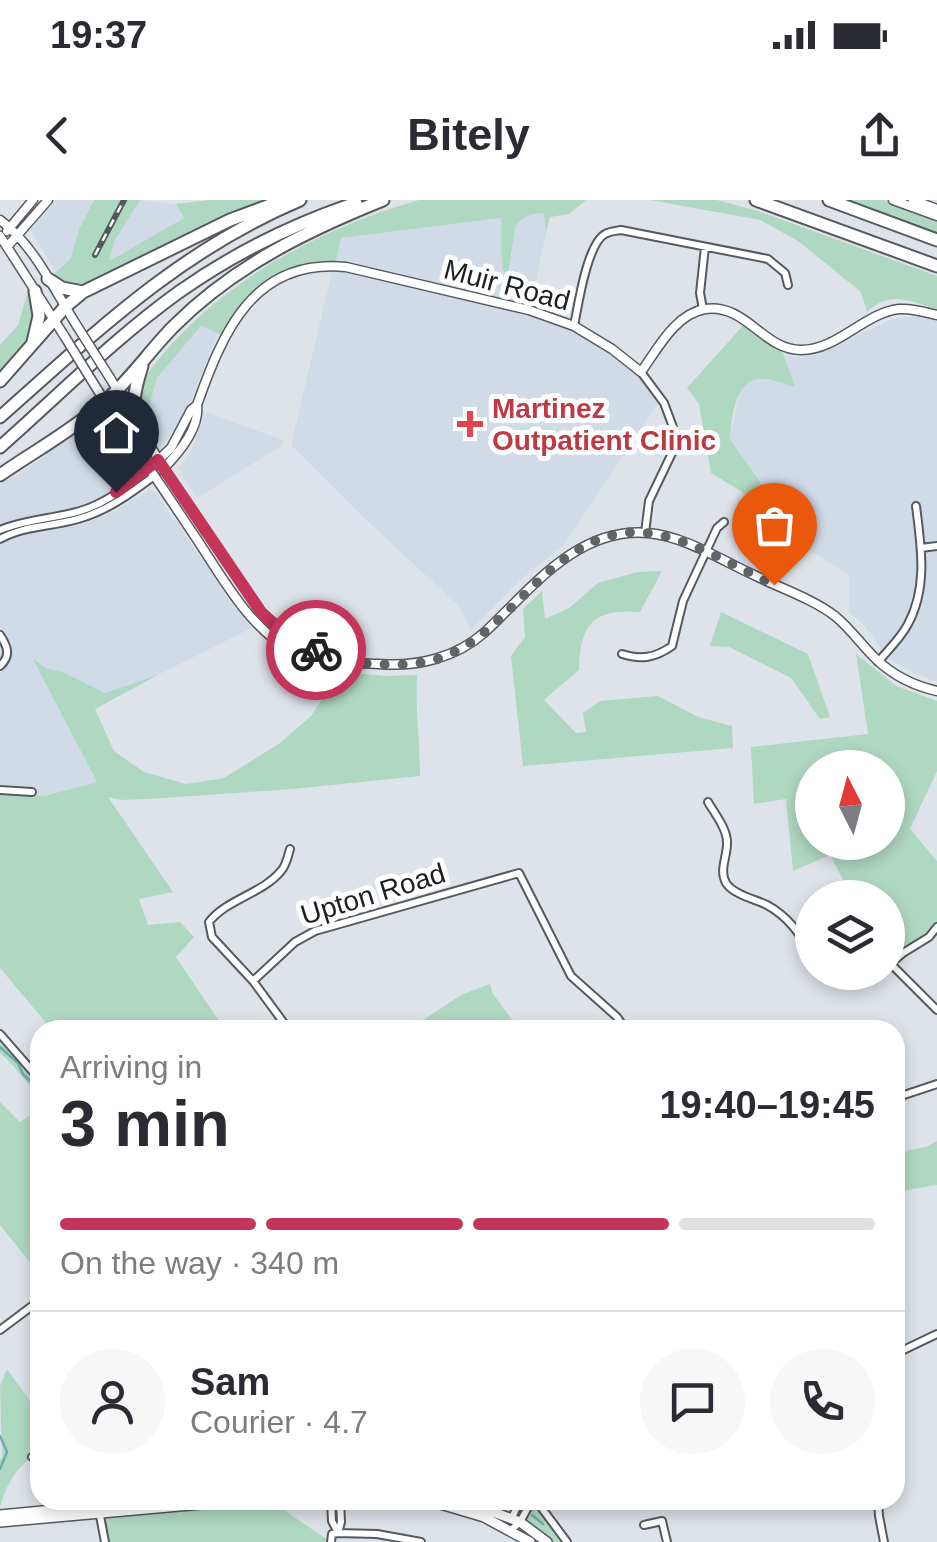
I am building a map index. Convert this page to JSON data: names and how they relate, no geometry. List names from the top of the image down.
{
  "streets": {
    "street": ["Muir Road", "Upton Road"]
  },
  "places": {
    "health": ["Martinez Outpatient Clinic"]
  },
  "north": "top",
  "page": {
    "status": "19:37",
    "header": "Bitely",
    "heading": ["3 min", "Arriving in", "19:40–19:45"],
    "panel": ["Sam", "Courier · 4.7"],
    "bar": "On the way · 340 m"
  }
}
